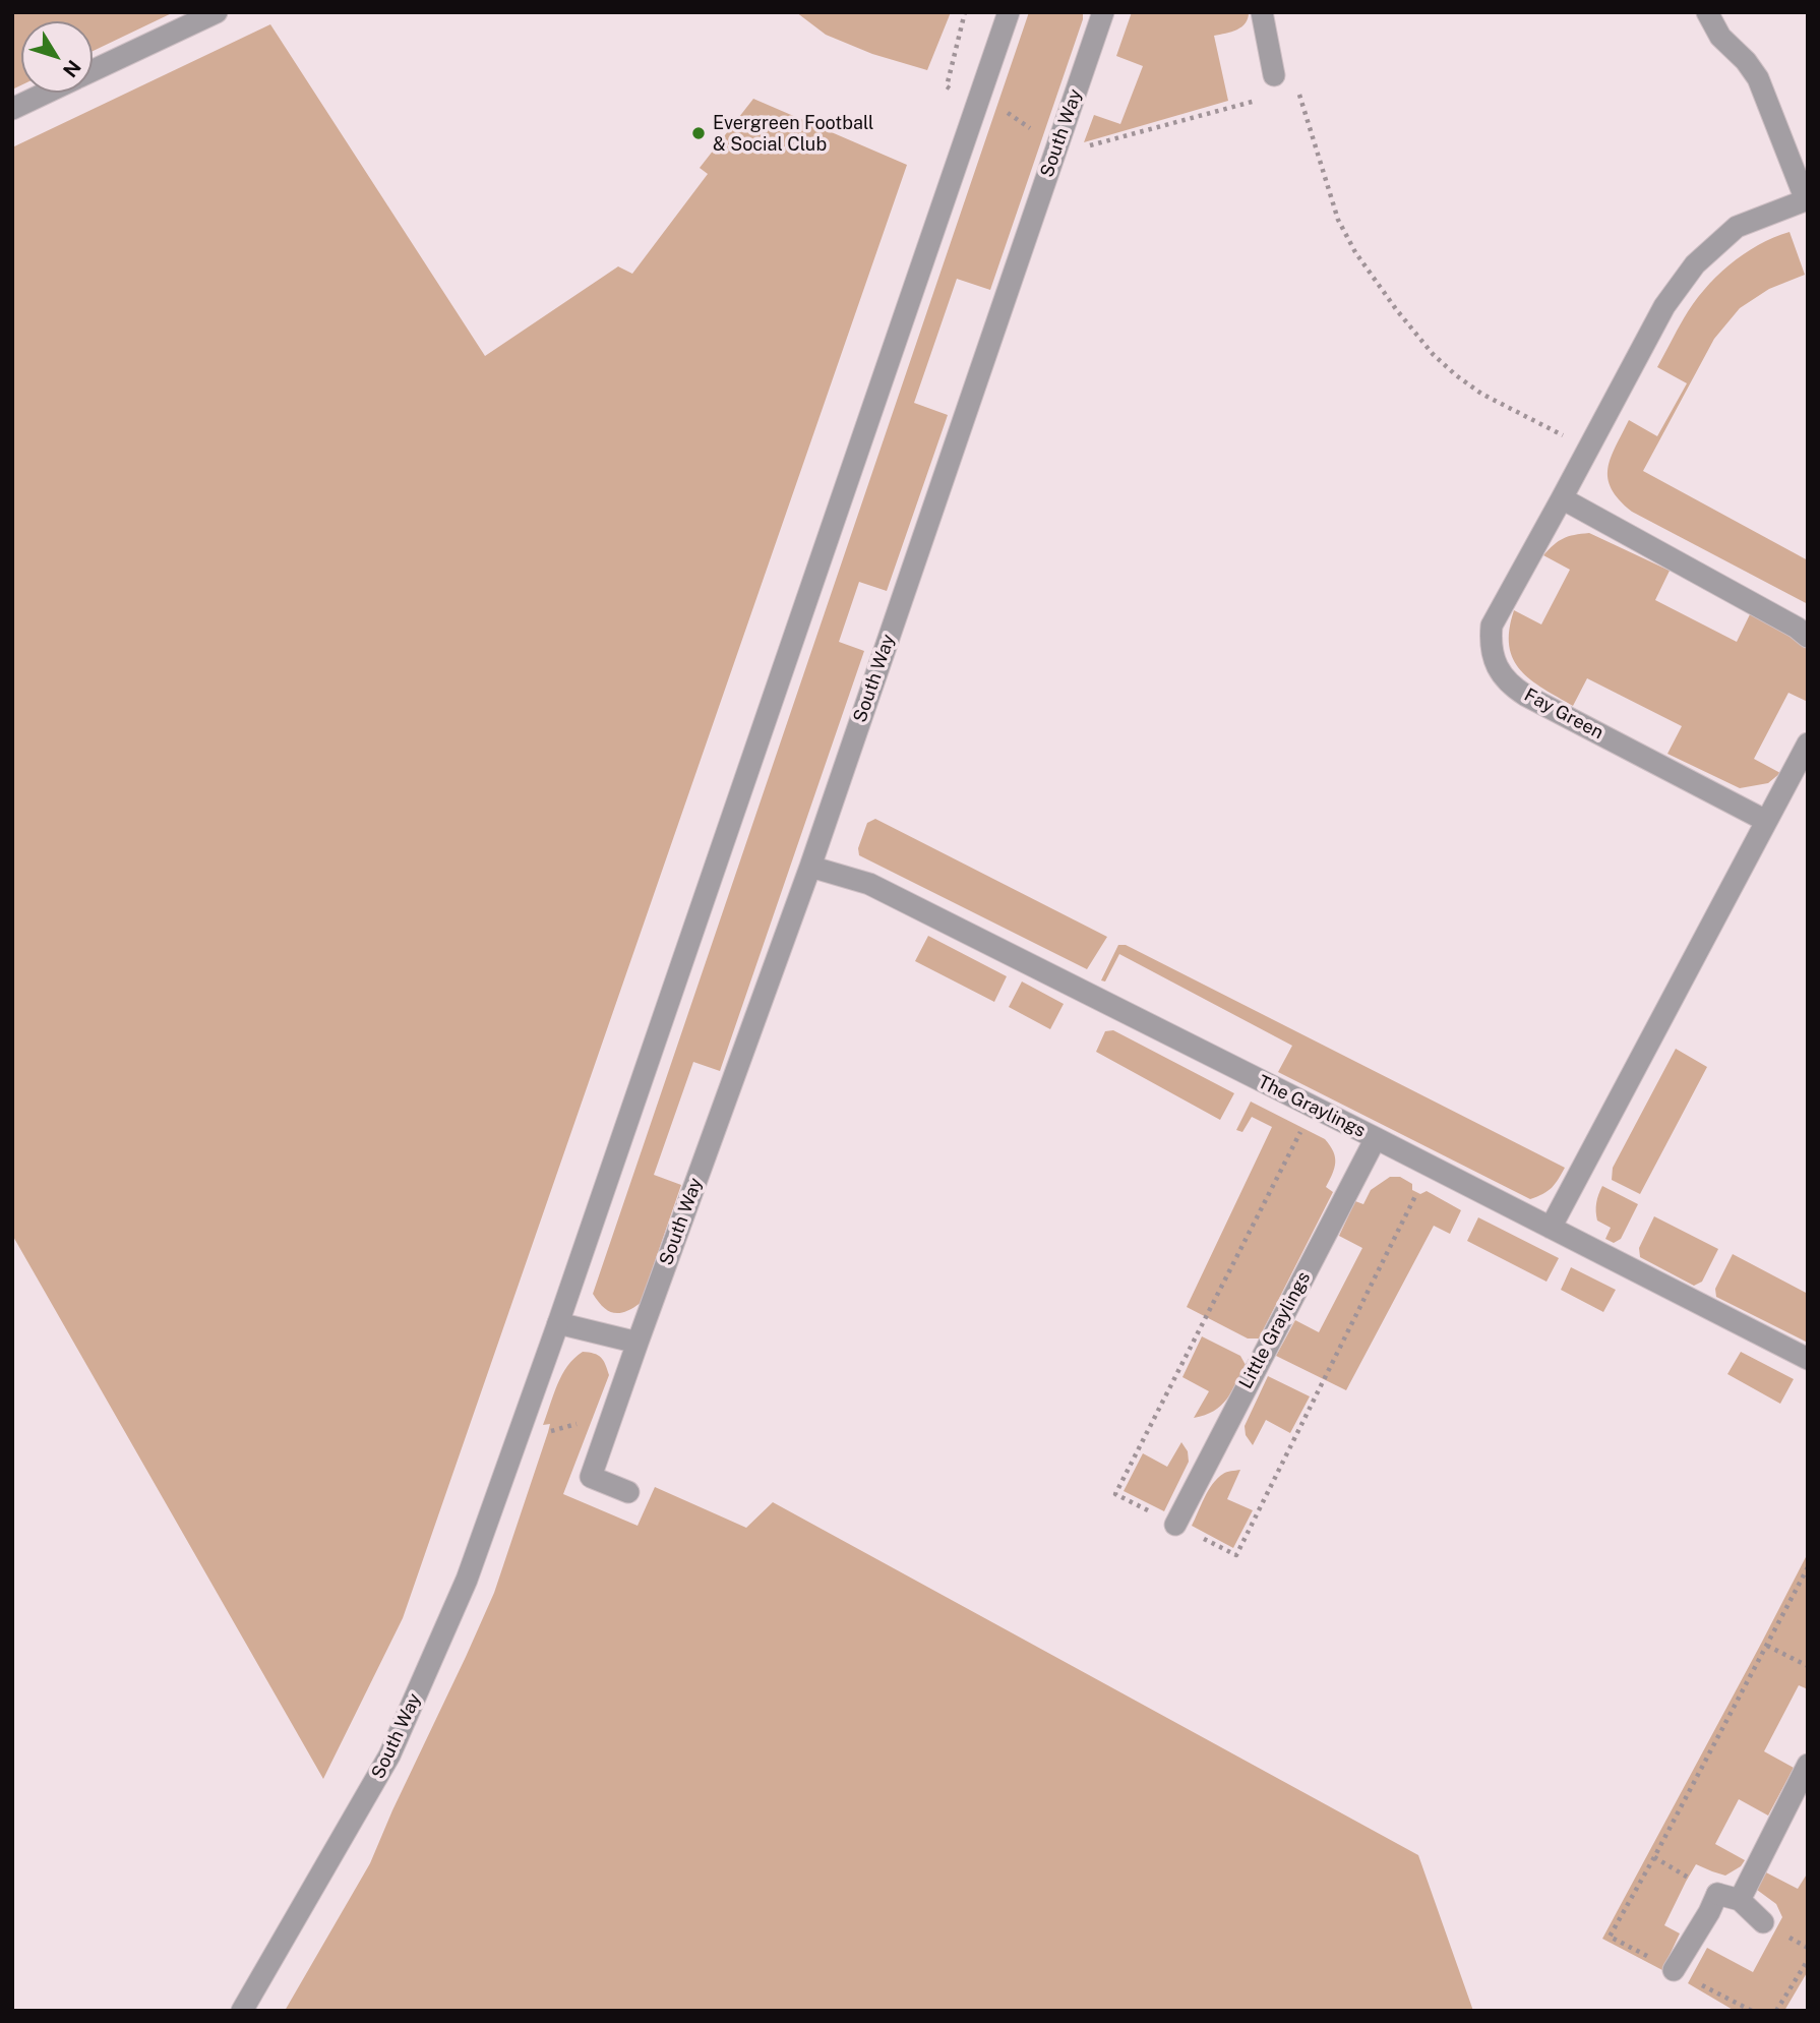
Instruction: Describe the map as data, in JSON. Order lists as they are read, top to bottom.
{
  "streets": {
    "street": [
      "South Way",
      "Fay Green",
      "The Graylings",
      "Little Graylings"
    ]
  },
  "crossings": [
    ["South Way", "The Graylings"],
    ["The Graylings", "Little Graylings"]
  ],
  "places": ["Evergreen Football & Social Club"],
  "north": "bottom right"
}
